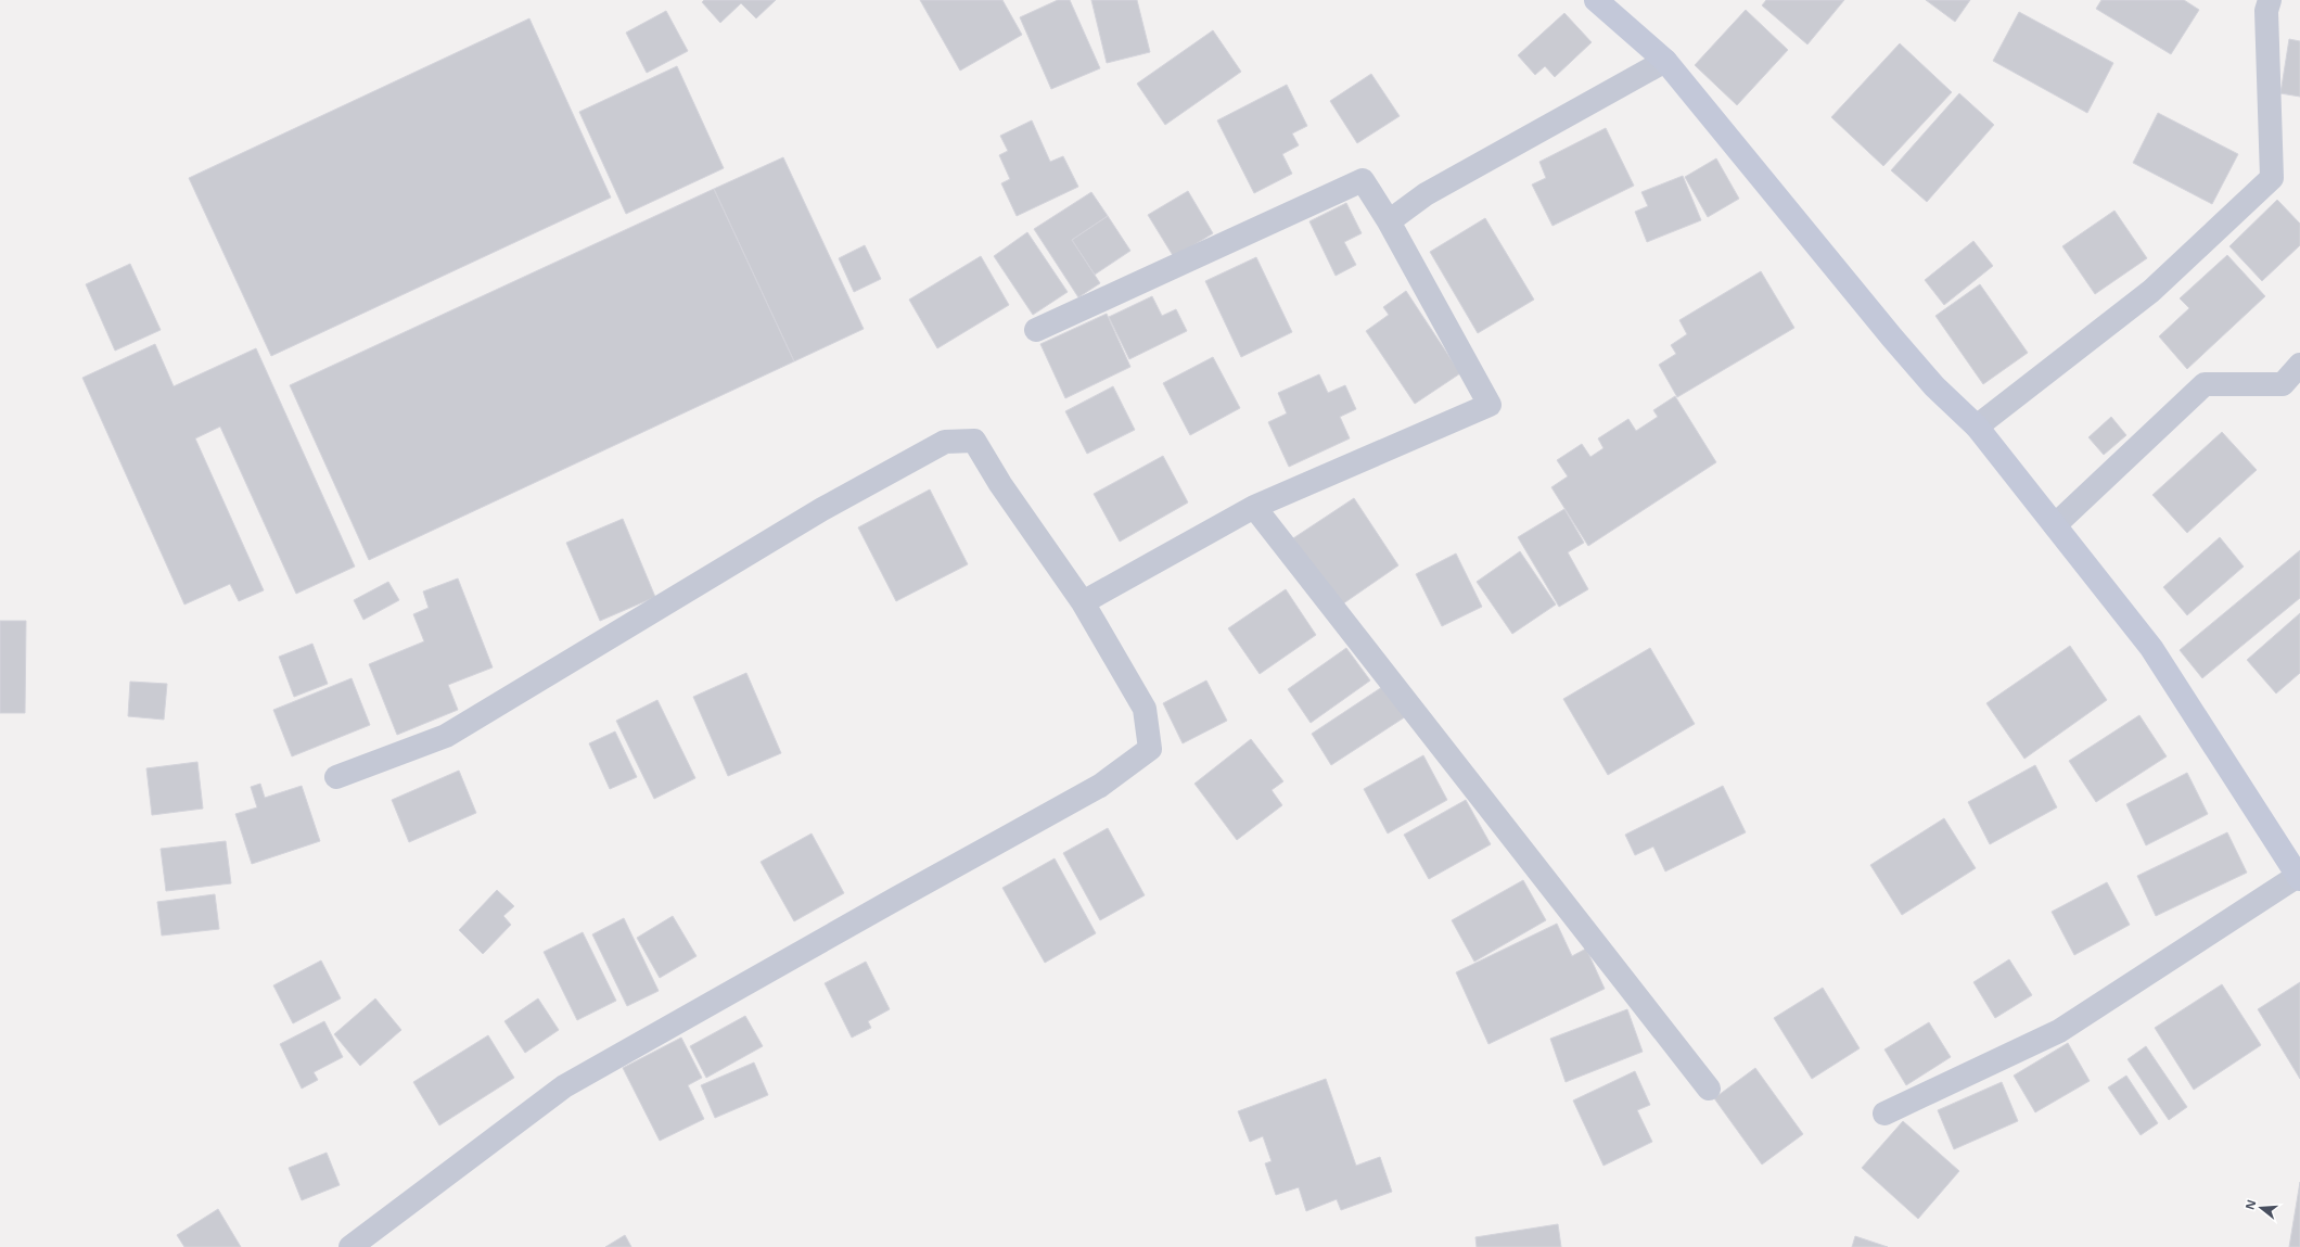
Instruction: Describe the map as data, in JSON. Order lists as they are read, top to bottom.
{
  "north": "left"
}
